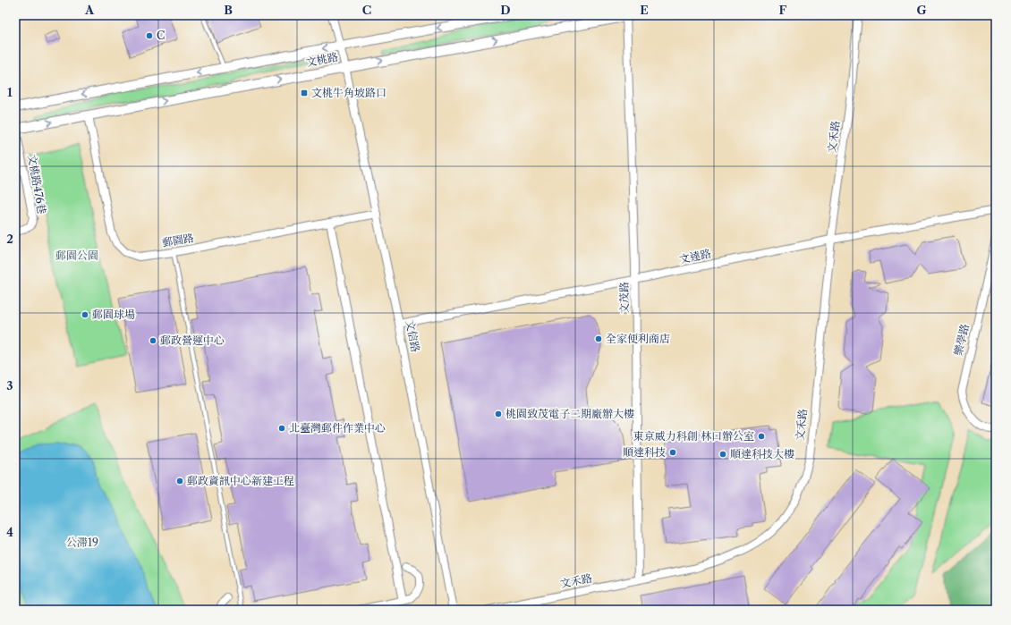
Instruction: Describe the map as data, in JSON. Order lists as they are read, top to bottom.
{
  "streets": {
    "street": [
      "文桃路",
      "文禾路",
      "文桃路476巷",
      "郵園路",
      "文達路",
      "文茂路",
      "文信路",
      "樂學路"
    ]
  },
  "crossings": [
    ["文桃路", "文桃路476巷"],
    ["文桃路", "郵園路"],
    ["文桃路", "文茂路"],
    ["文桃路", "文信路"],
    ["文禾路", "文達路"],
    ["文禾路", "文茂路"],
    ["郵園路", "文信路"],
    ["文達路", "文茂路"],
    ["文達路", "文信路"]
  ],
  "parks": ["郵園公園", "公滯19"],
  "places": {
    "other": [
      "C",
      "郵園球場",
      "全家便利商店",
      "郵政營運中心",
      "桃園致茂電子二期廠辦大樓",
      "北臺灣郵件作業中心",
      "東京威力科創 林口辦公室",
      "順達科技",
      "順達科技大樓",
      "郵政資訊中心新建工程"
    ],
    "transit": ["文桃牛角坡路口"]
  },
  "grid": {
    "columns": [
      "A",
      "B",
      "C",
      "D",
      "E",
      "F",
      "G"
    ],
    "rows": [
      "1",
      "2",
      "3",
      "4"
    ]
  }
}
